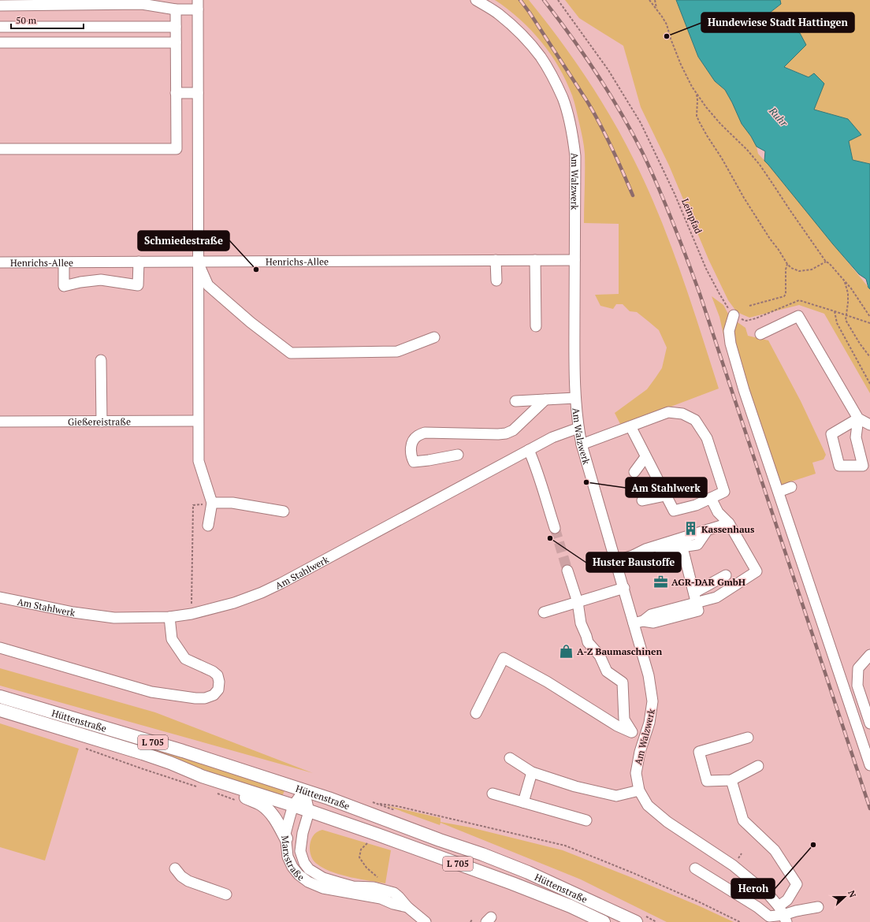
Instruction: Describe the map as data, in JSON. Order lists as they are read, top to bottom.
{
  "streets": {
    "main road": ["Hüttenstraße", "L 705"],
    "street": [
      "Am Walzwerk",
      "Henrichs-Allee",
      "Gießereistraße",
      "Am Stahlwerk",
      "Marxstraße"
    ],
    "path": ["Leinpfad"]
  },
  "crossings": [
    ["Am Walzwerk", "Henrichs-Allee"],
    ["Am Walzwerk", "Am Stahlwerk"],
    ["Hüttenstraße", "L 705"],
    ["Hüttenstraße", "Marxstraße"],
    ["L 705", "Marxstraße"]
  ],
  "water": ["Ruhr"],
  "places": {
    "other": [
      "Hundewiese Stadt Hattingen",
      "Schmiedestraße",
      "Am Stahlwerk",
      "Huster Baustoffe",
      "Heroh"
    ],
    "building": ["Kassenhaus"],
    "office": ["AGR-DAR GmbH"],
    "shop": ["A-Z Baumaschinen"]
  },
  "scale_bar": "50 m",
  "north": "right"
}
